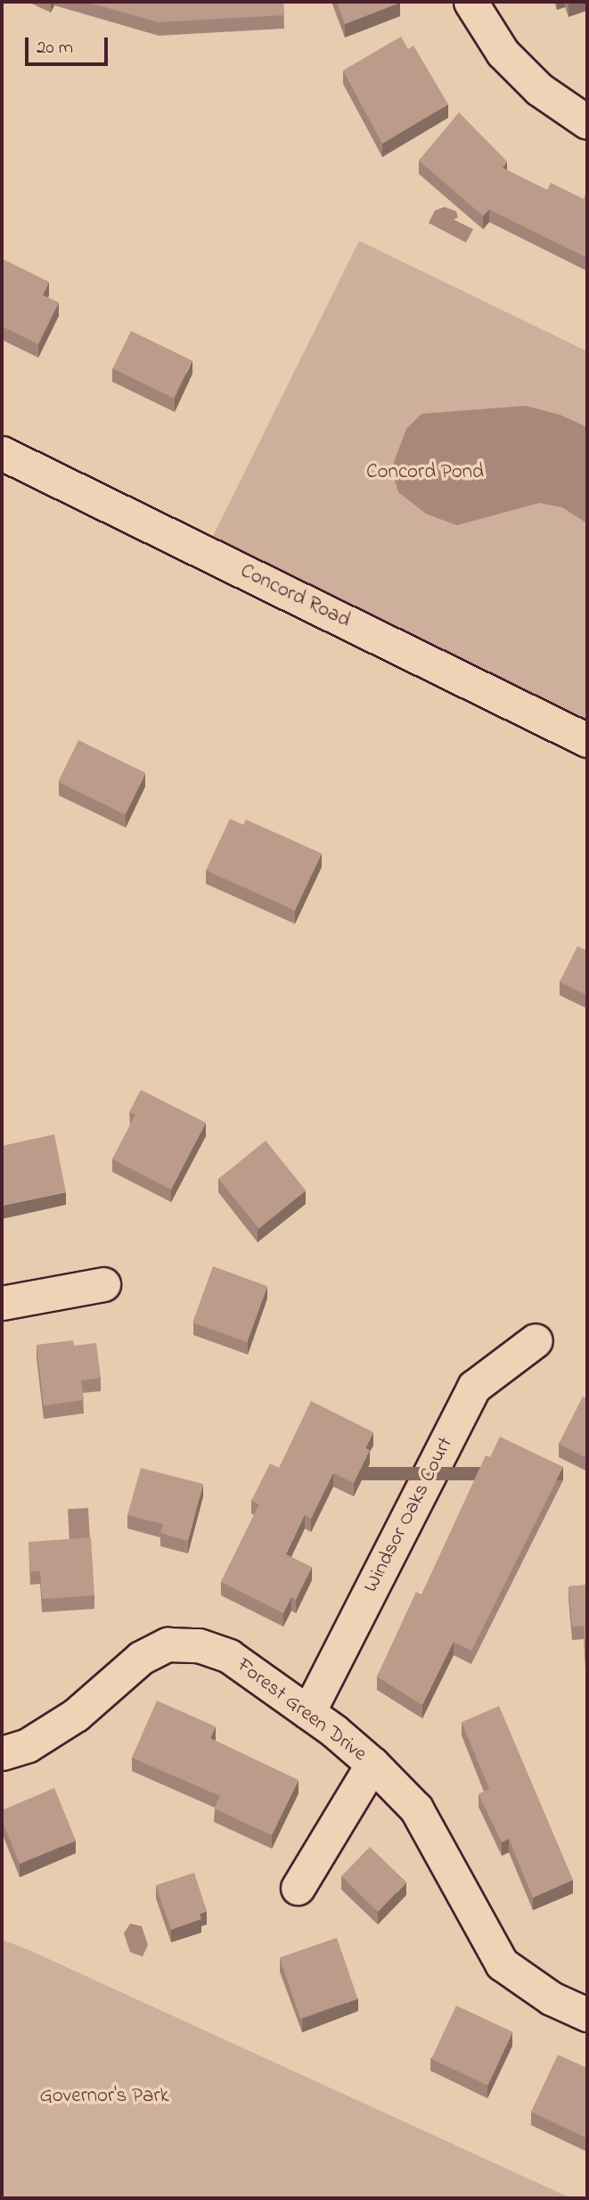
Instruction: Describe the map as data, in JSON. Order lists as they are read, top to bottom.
{
  "streets": {
    "street": ["Concord Road", "Windsor Oaks Court", "Forest Green Drive"]
  },
  "crossings": [
    ["Windsor Oaks Court", "Forest Green Drive"]
  ],
  "parks": ["Concord Pond", "Governor's Park"],
  "scale_bar": "20 m"
}
